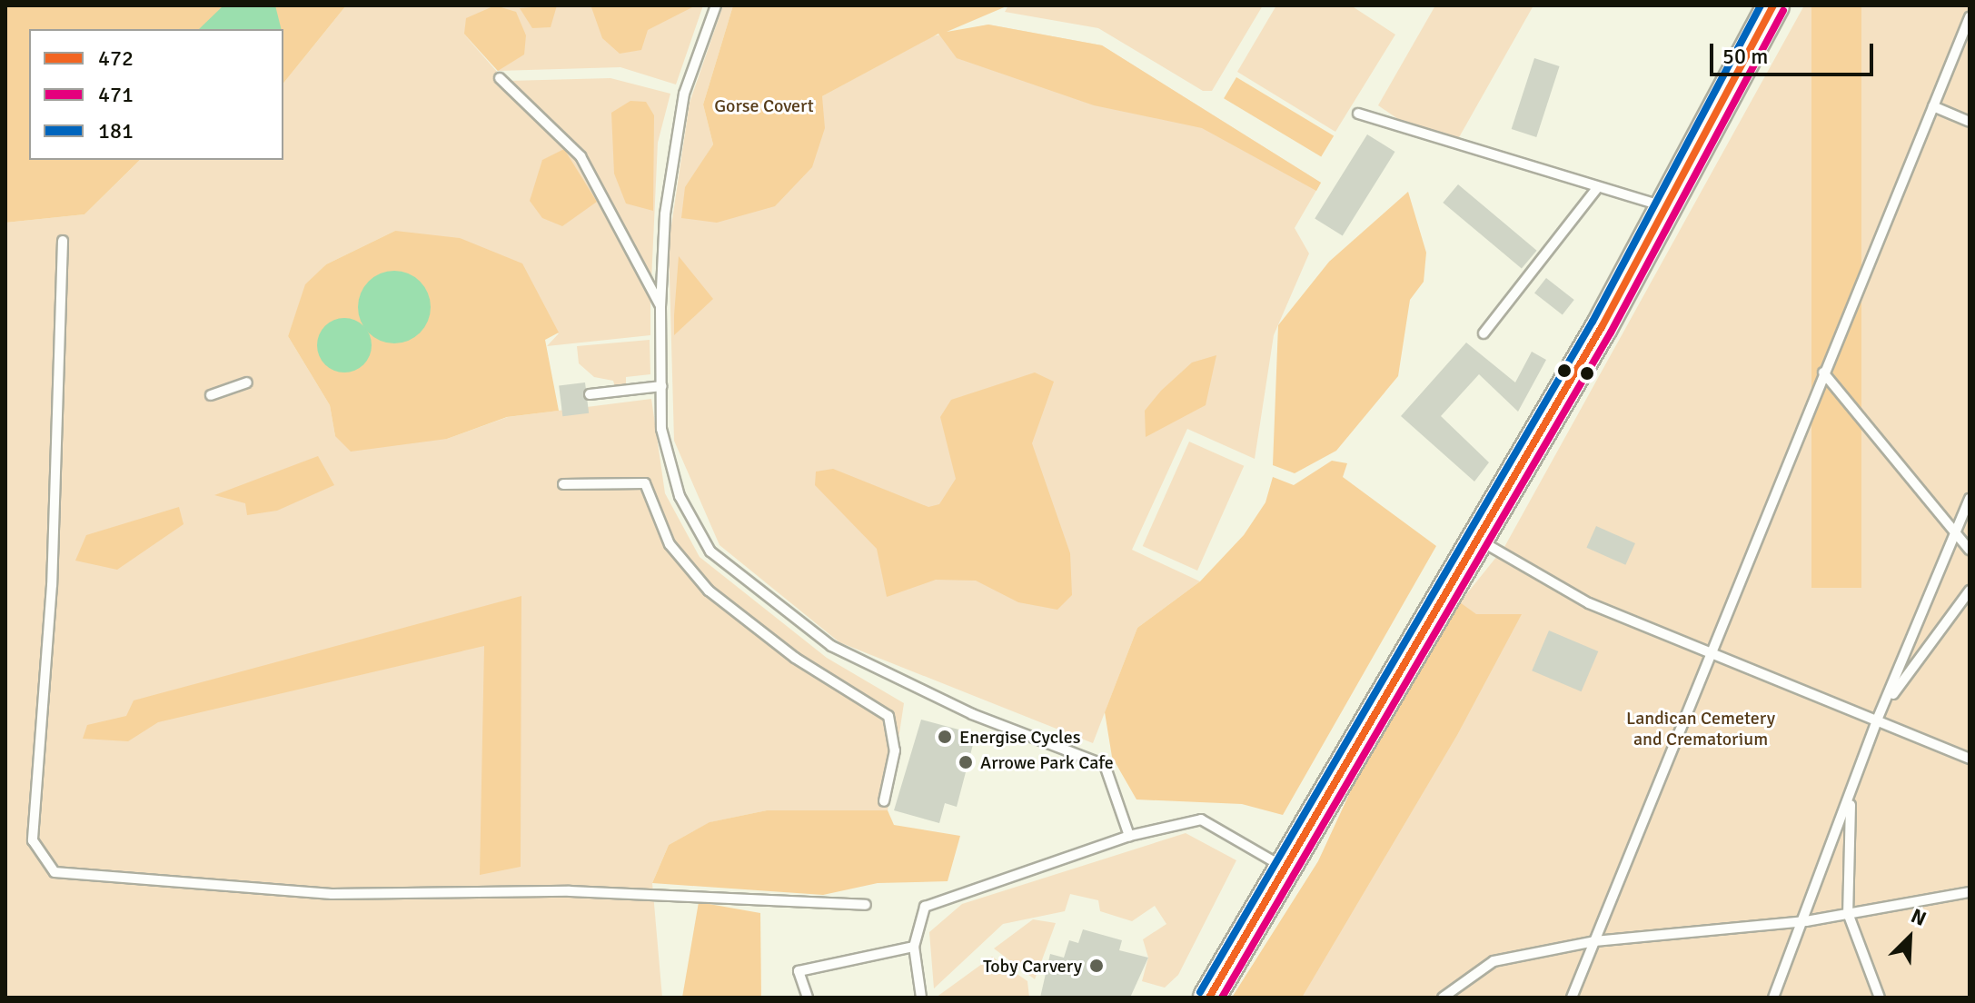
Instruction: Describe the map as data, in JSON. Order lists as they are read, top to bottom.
{
  "parks": ["Gorse Covert", "Landican Cemetery and Crematorium"],
  "places": ["Energise Cycles", "Arrowe Park Cafe", "Toby Carvery"],
  "lines": ["transit line 472", "transit line 181", "transit line 471"],
  "legend": ["472", "471", "181"],
  "scale_bar": "50 m",
  "north": "top right"
}
